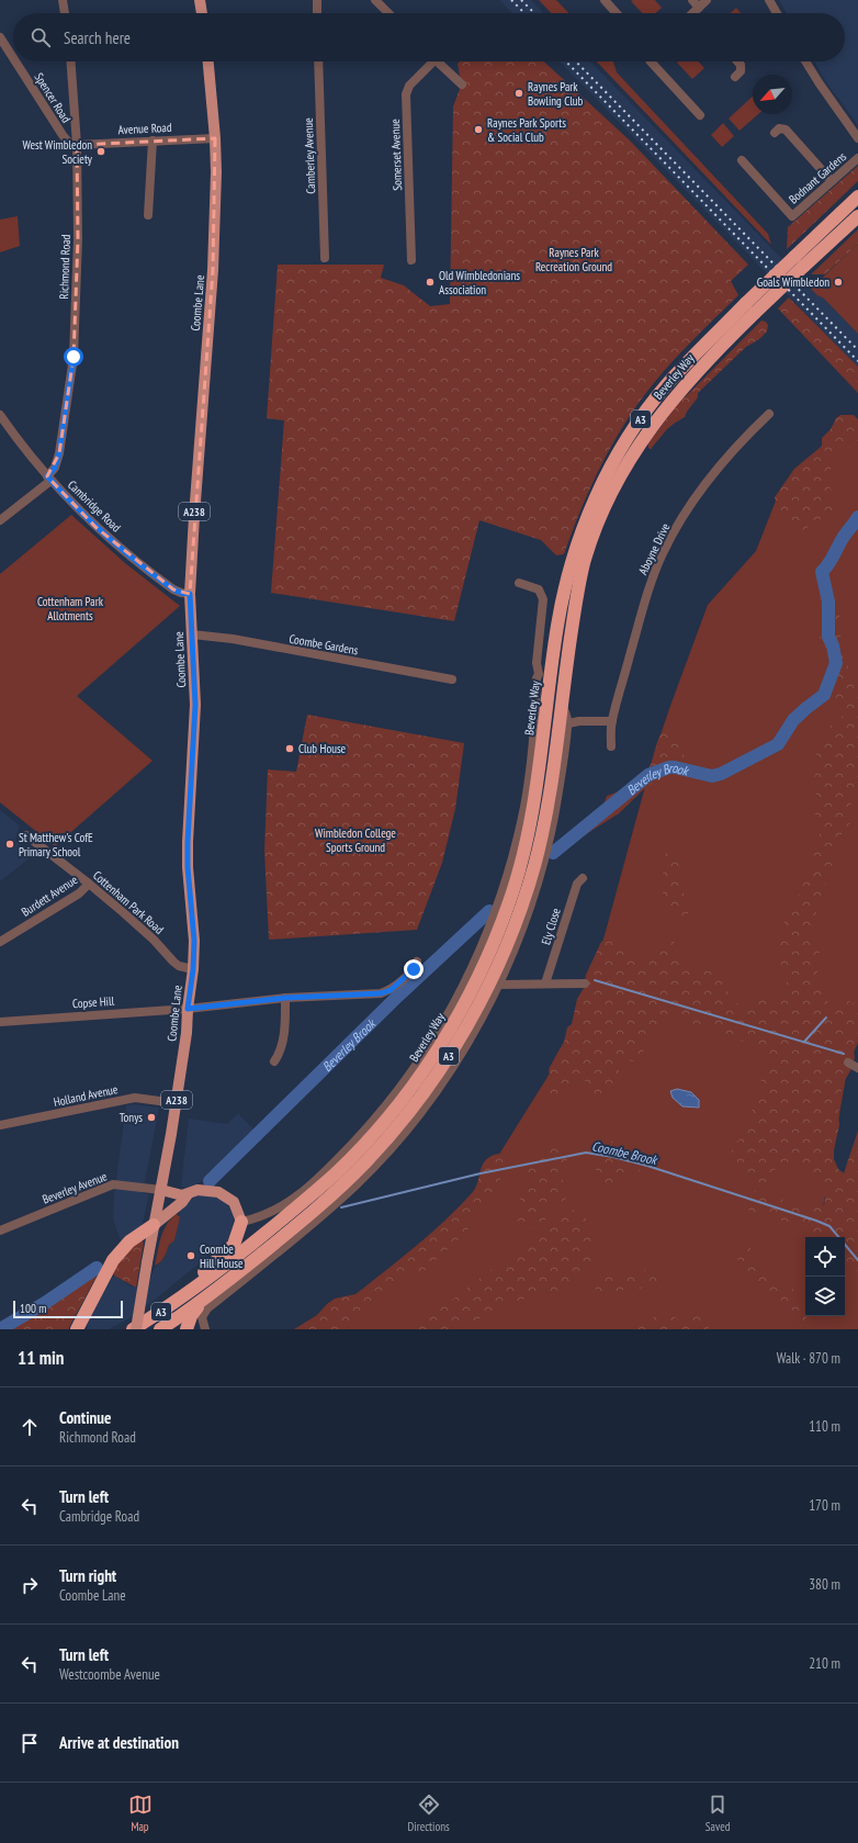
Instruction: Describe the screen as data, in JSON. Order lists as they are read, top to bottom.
{
  "streets": {
    "highway": ["Beverley Way", "A3"],
    "main road": ["Coombe Lane", "A238"],
    "street": [
      "Spencer Road",
      "Avenue Road",
      "Somerset Avenue",
      "Camberley Avenue",
      "Bodnant Gardens",
      "Richmond Road",
      "Cambridge Road",
      "Aboyne Drive",
      "Coombe Gardens",
      "Burdett Avenue",
      "Cottenham Park Road",
      "Ely Close",
      "Copse Hill",
      "Holland Avenue",
      "Beverley Avenue"
    ]
  },
  "crossings": [
    ["Spencer Road", "Avenue Road"],
    ["Spencer Road", "Richmond Road"],
    ["Avenue Road", "Richmond Road"],
    ["Avenue Road", "Coombe Lane"],
    ["Richmond Road", "Cambridge Road"],
    ["Coombe Lane", "Beverley Way"],
    ["Coombe Lane", "Cambridge Road"],
    ["Coombe Lane", "Coombe Gardens"],
    ["Coombe Lane", "Cottenham Park Road"],
    ["Coombe Lane", "Copse Hill"],
    ["Coombe Lane", "Holland Avenue"],
    ["Coombe Lane", "Beverley Avenue"],
    ["Beverley Way", "A3"],
    ["Burdett Avenue", "Cottenham Park Road"]
  ],
  "water": ["Beverley Brook", "Coombe Brook"],
  "parks": ["Raynes Park Recreation Ground", "Cottenham Park Allotments", "Wimbledon College Sports Ground"],
  "places": [
    "Raynes Park Bowling Club",
    "Raynes Park Sports & Social Club",
    "West Wimbledon Society",
    "Old Wimbledonians Association",
    "Goals Wimbledon",
    "Club House",
    "St Matthew's CofE Primary School",
    "Tonys",
    "Coombe Hill House"
  ],
  "scale_bar": "100 m",
  "north": "bottom left",
  "page": {
    "search": "Search here",
    "scale": "100 m",
    "heading": ["11 min", "Walk · 870 m"],
    "list": [
      ["Continue", "Richmond Road", "110 m"],
      ["Turn left", "Cambridge Road", "170 m"],
      ["Turn right", "Coombe Lane", "380 m"],
      ["Turn left", "Westcoombe Avenue", "210 m"],
      "Arrive at destination"
    ],
    "nav": ["Map", "Directions", "Saved"]
  }
}
